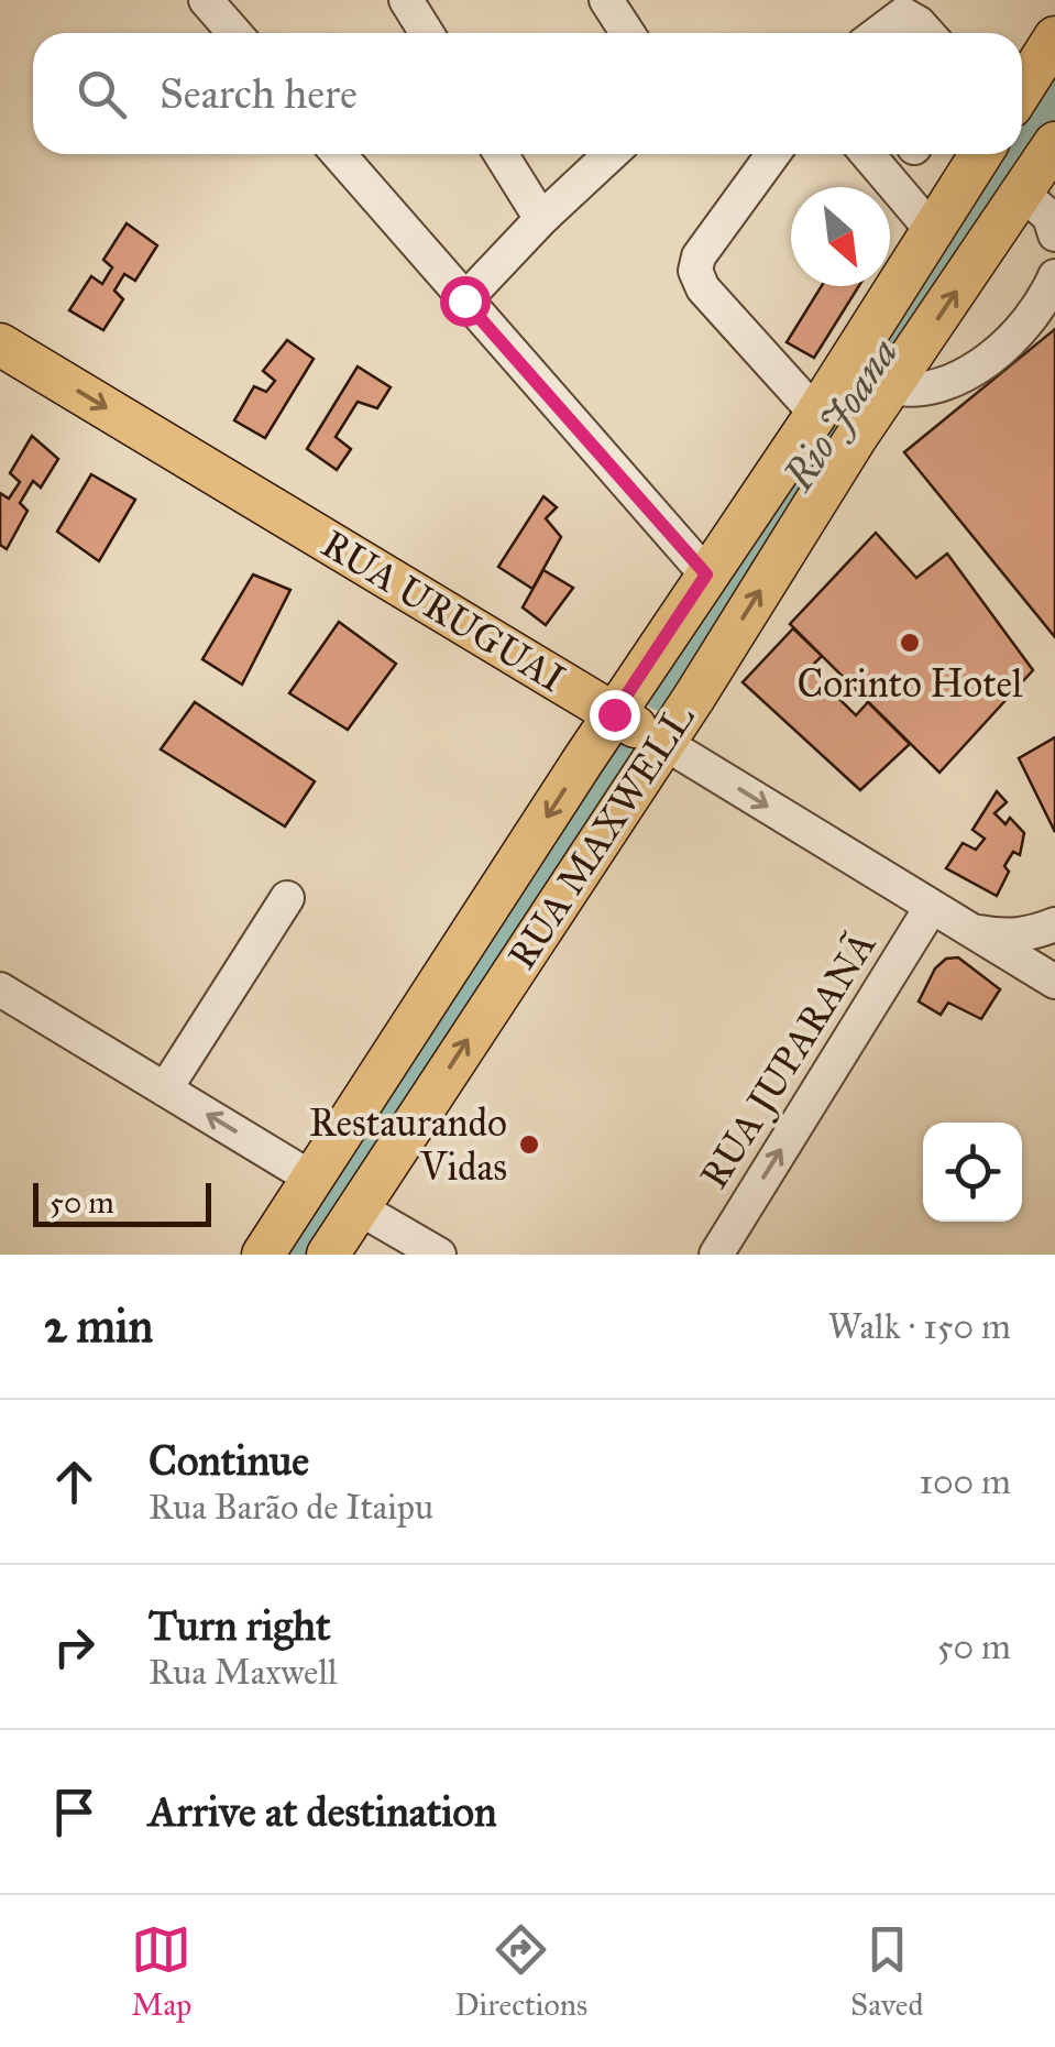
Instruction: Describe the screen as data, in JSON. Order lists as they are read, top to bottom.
{
  "streets": {
    "main road": ["RUA URUGUAI", "RUA MAXWELL"],
    "street": ["RUA JUPARANÃ"]
  },
  "crossings": [
    ["RUA URUGUAI", "RUA MAXWELL"],
    ["RUA URUGUAI", "RUA JUPARANÃ"]
  ],
  "one_way": ["RUA URUGUAI", "RUA JUPARANÃ"],
  "water": ["Rio Joana"],
  "places": ["Corinto Hotel", "Restaurando Vidas"],
  "scale_bar": "50 m",
  "north": "bottom right",
  "page": {
    "search": "Search here",
    "scale": "50 m",
    "heading": ["2 min", "Walk · 150 m"],
    "list": [
      ["Continue", "Rua Barão de Itaipu", "100 m"],
      ["Turn right", "Rua Maxwell", "50 m"],
      "Arrive at destination"
    ],
    "nav": ["Map", "Directions", "Saved"]
  }
}
